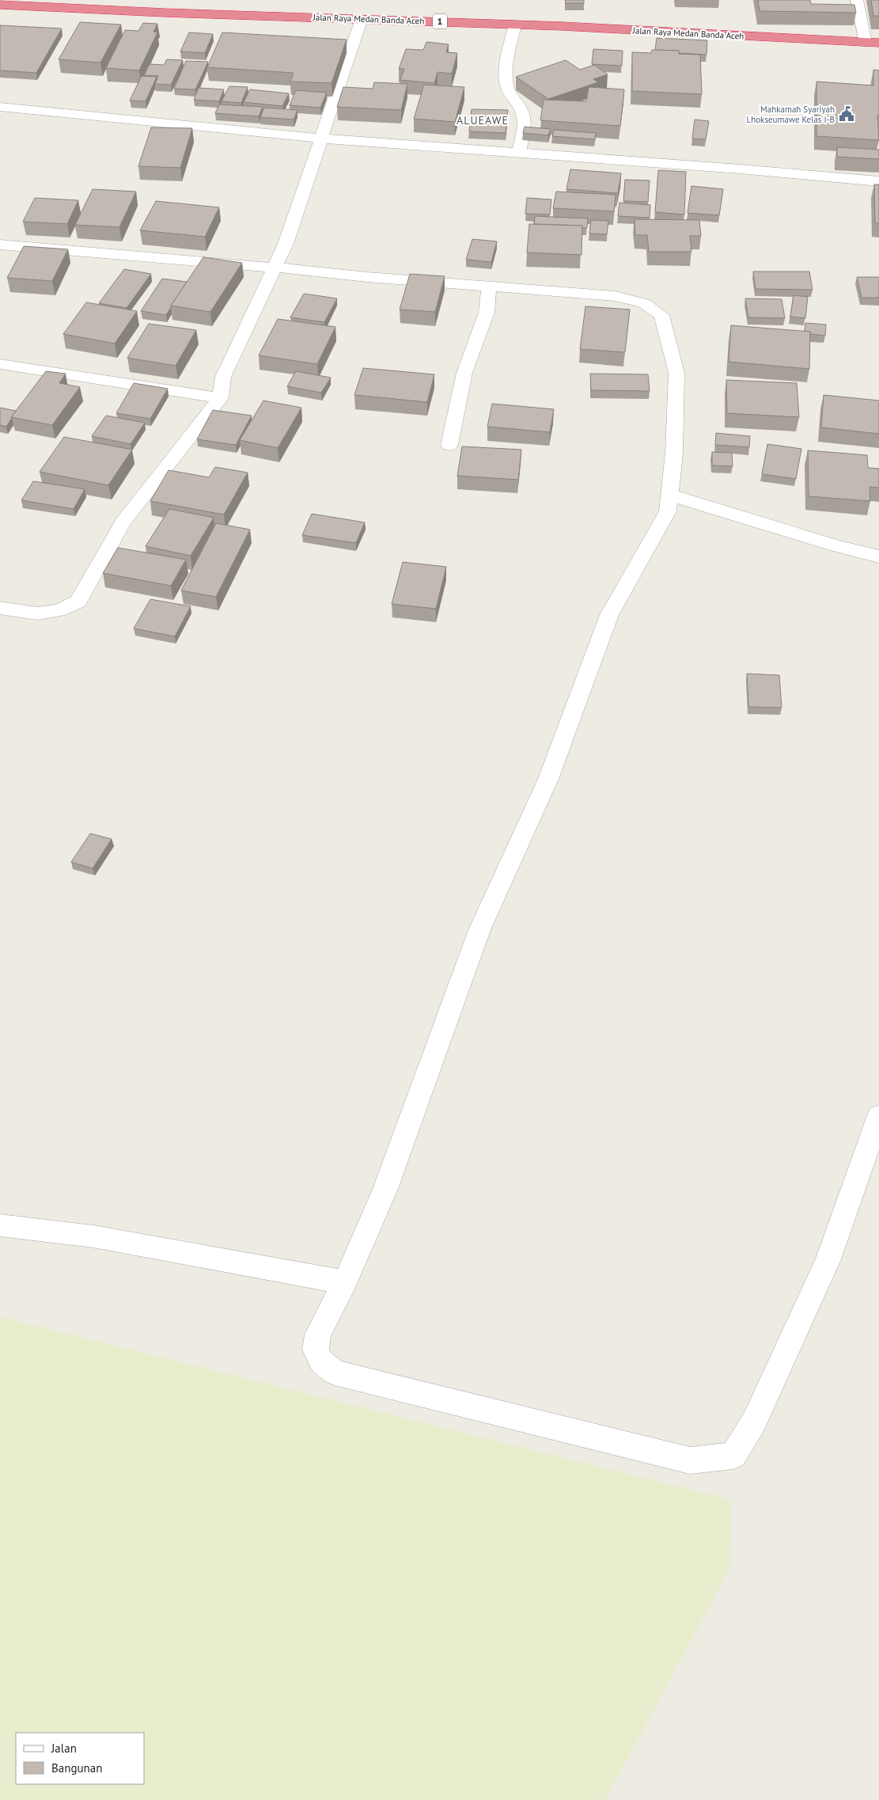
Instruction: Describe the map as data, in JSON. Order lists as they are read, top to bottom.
{
  "streets": {
    "highway": ["Jalan Raya Medan Banda Aceh", "1"]
  },
  "districts": ["ALUEAWE"],
  "places": {
    "public building": ["Mahkamah Syariyah Lhokseumawe Kelas I-B"]
  },
  "legend": ["Jalan", "Bangunan"]
}
